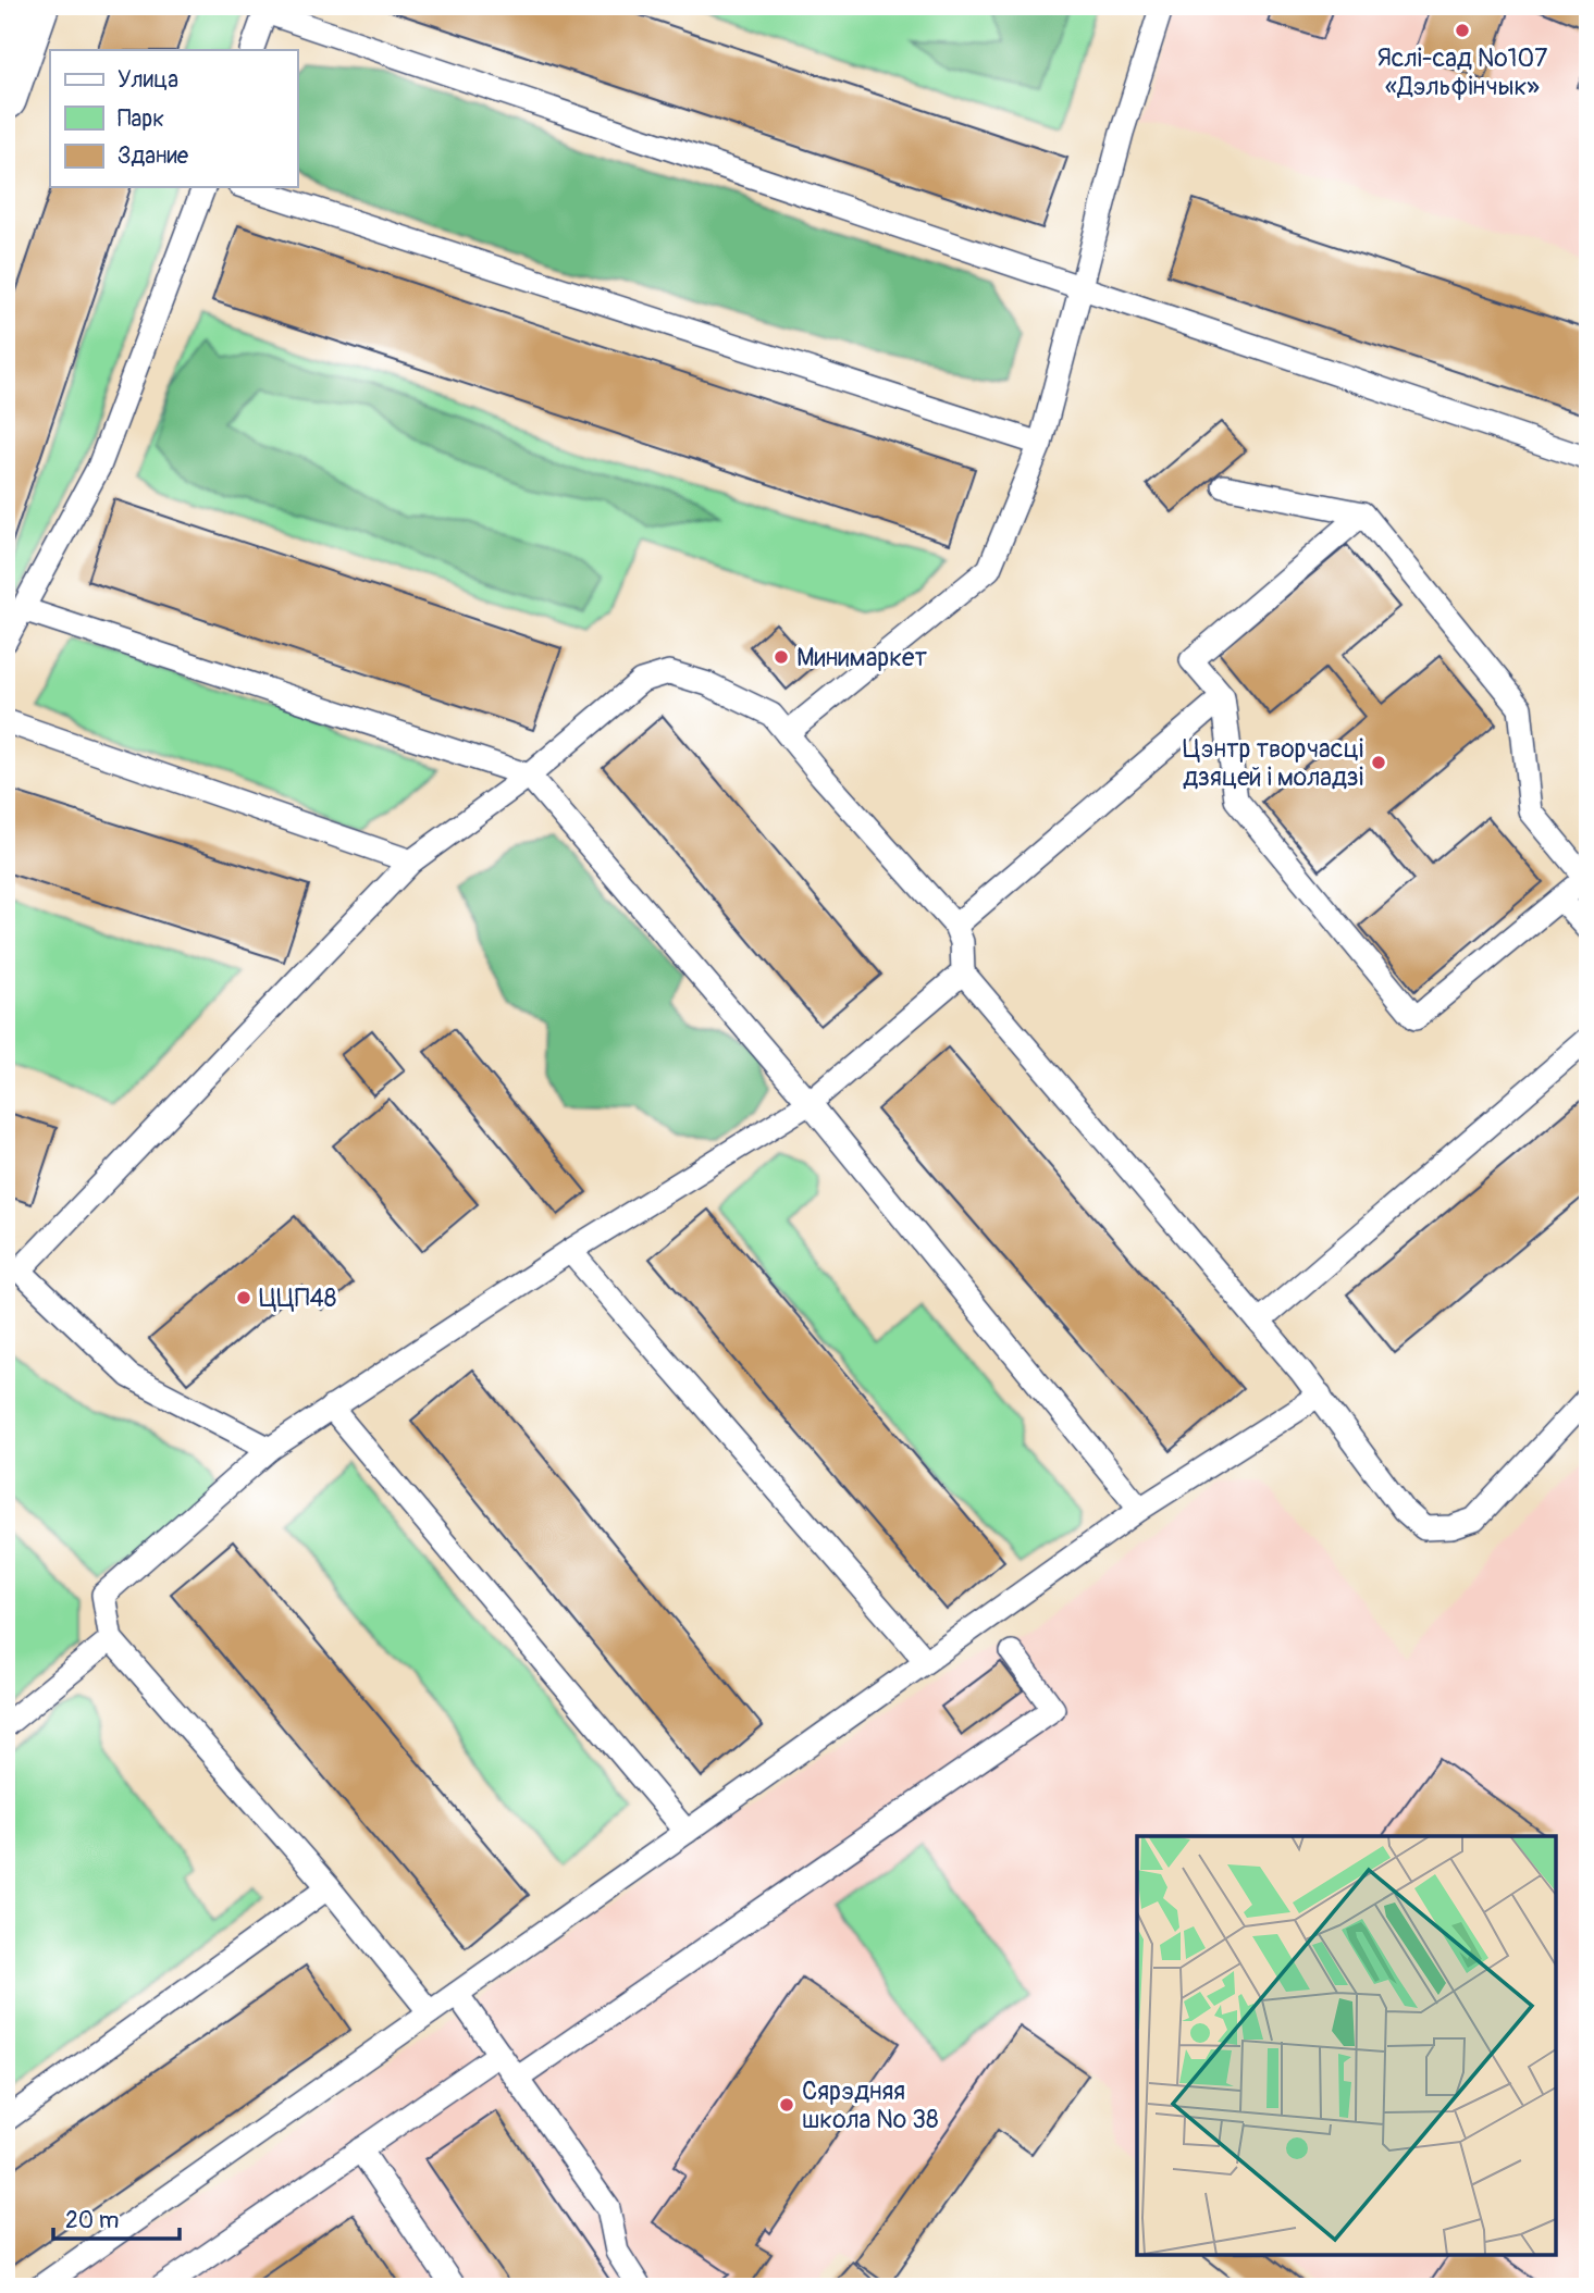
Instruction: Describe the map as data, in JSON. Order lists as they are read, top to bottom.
{
  "places": [
    "Яслі-сад №107 «Дэльфінчык»",
    "Минимаркет",
    "Цэнтр творчасці дзяцей і моладзі",
    "ЦЦП48",
    "Сярэдняя школа № 38"
  ],
  "legend": ["Улица", "Парк", "Здание"],
  "scale_bar": "20 m"
}
